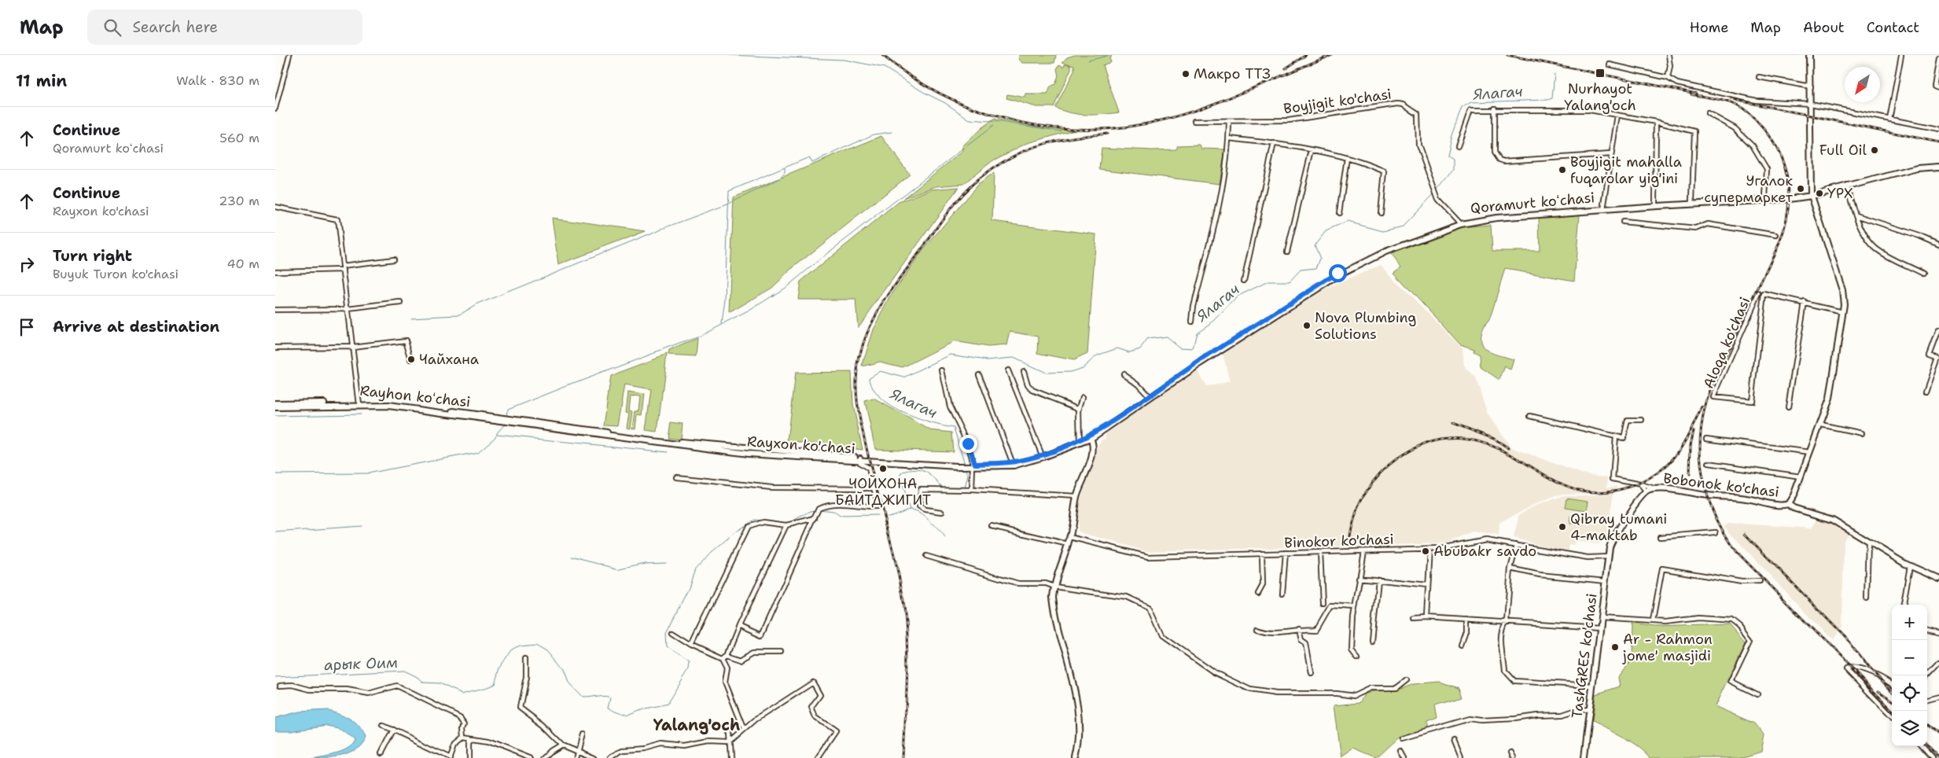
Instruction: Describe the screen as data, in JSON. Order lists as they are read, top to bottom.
{
  "streets": {
    "main road": [
      "Qoramurt koʻchasi",
      "Rayhon koʻchasi",
      "Rayxon ko'chasi",
      "Bobonok ko'chasi",
      "TashGRES ko'chasi"
    ],
    "street": ["Boyjigit ko'chasi", "Aloqa ko'chasi", "Binokor ko'chasi"]
  },
  "crossings": [
    ["Boyjigit ko'chasi", "Qoramurt koʻchasi"],
    ["Qoramurt koʻchasi", "Rayxon ko'chasi"],
    ["Qoramurt koʻchasi", "Bobonok ko'chasi"],
    ["Rayhon koʻchasi", "Rayxon ko'chasi"],
    ["Bobonok ko'chasi", "Binokor ko'chasi"],
    ["Bobonok ko'chasi", "TashGRES ko'chasi"],
    ["Binokor ko'chasi", "TashGRES ko'chasi"]
  ],
  "districts": ["Yalang'och"],
  "water": ["Ялагач", "арык Оим"],
  "places": {
    "transit": ["Nurhayot Yalang'och"],
    "other": [
      "Макро ТТЗ",
      "Full Oil",
      "Boyjigit mahalla fuqarolar yig'ini",
      "Угалок супермаркет",
      "YPX",
      "Nova Plumbing Solutions",
      "Чайхана",
      "ЧОЙХОНА БАЙТДЖИГИТ",
      "Qibray tumani 4-maktab",
      "Abubakr savdo",
      "Ar - Rahmon jome' masjidi"
    ]
  },
  "north": "bottom left",
  "page": {
    "header": "Map",
    "search": "Search here",
    "nav": [
      "Home",
      "Map",
      "About",
      "Contact"
    ],
    "heading": ["11 min", "Walk · 830 m"],
    "list": [
      ["Continue", "Qoramurt koʻchasi", "560 m"],
      ["Continue", "Rayxon ko'chasi", "230 m"],
      ["Turn right", "Buyuk Turon ko'chasi", "40 m"],
      "Arrive at destination"
    ],
    "map_buttons": ["+", "−"]
  }
}
